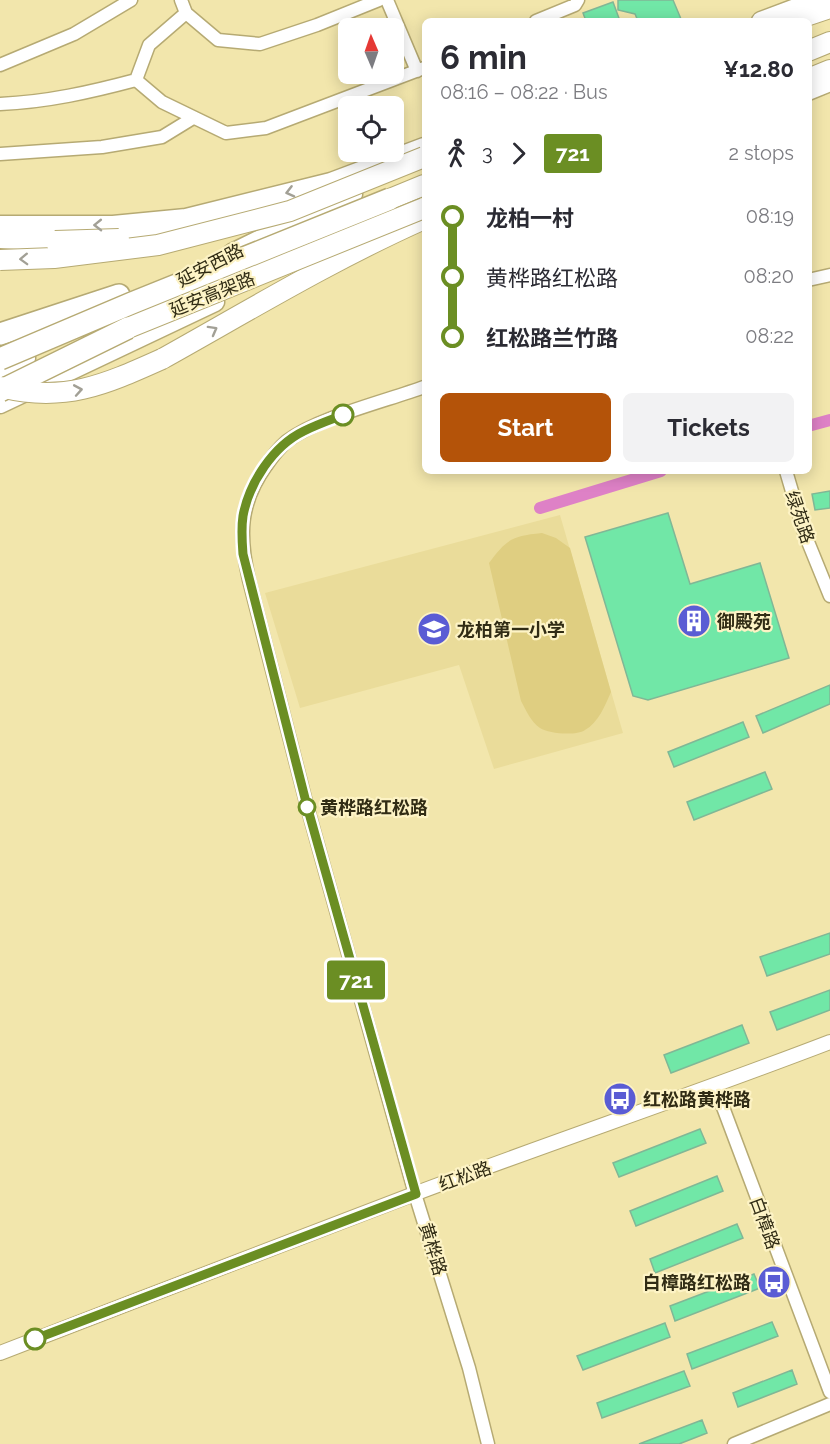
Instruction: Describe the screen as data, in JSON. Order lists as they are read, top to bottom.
{
  "streets": {
    "highway": ["延安高架路"],
    "main road": ["延安西路"],
    "street": [
      "绿苑路",
      "红松路",
      "白樟路",
      "黄桦路"
    ]
  },
  "crossings": [
    ["红松路", "白樟路"],
    ["红松路", "黄桦路"]
  ],
  "places": {
    "building": ["御殿苑"],
    "school or university": ["龙柏第一小学"],
    "other": ["黄桦路红松路"],
    "bus stop": ["红松路黄桦路", "白樟路红松路"]
  },
  "lines": ["bus line 721"],
  "north": "top",
  "page": {
    "on_map": "721",
    "heading": ["6 min", "08:16 – 08:22 · Bus", "¥12.80"],
    "legs": ["3", "721", "2 stops"],
    "list": [
      {
        "name": "龙柏一村",
        "value": "08:19"
      },
      {
        "name": "黄桦路红松路",
        "value": "08:20"
      },
      {
        "name": "红松路兰竹路",
        "value": "08:22"
      }
    ],
    "buttons": ["Start", "Tickets"]
  }
}
